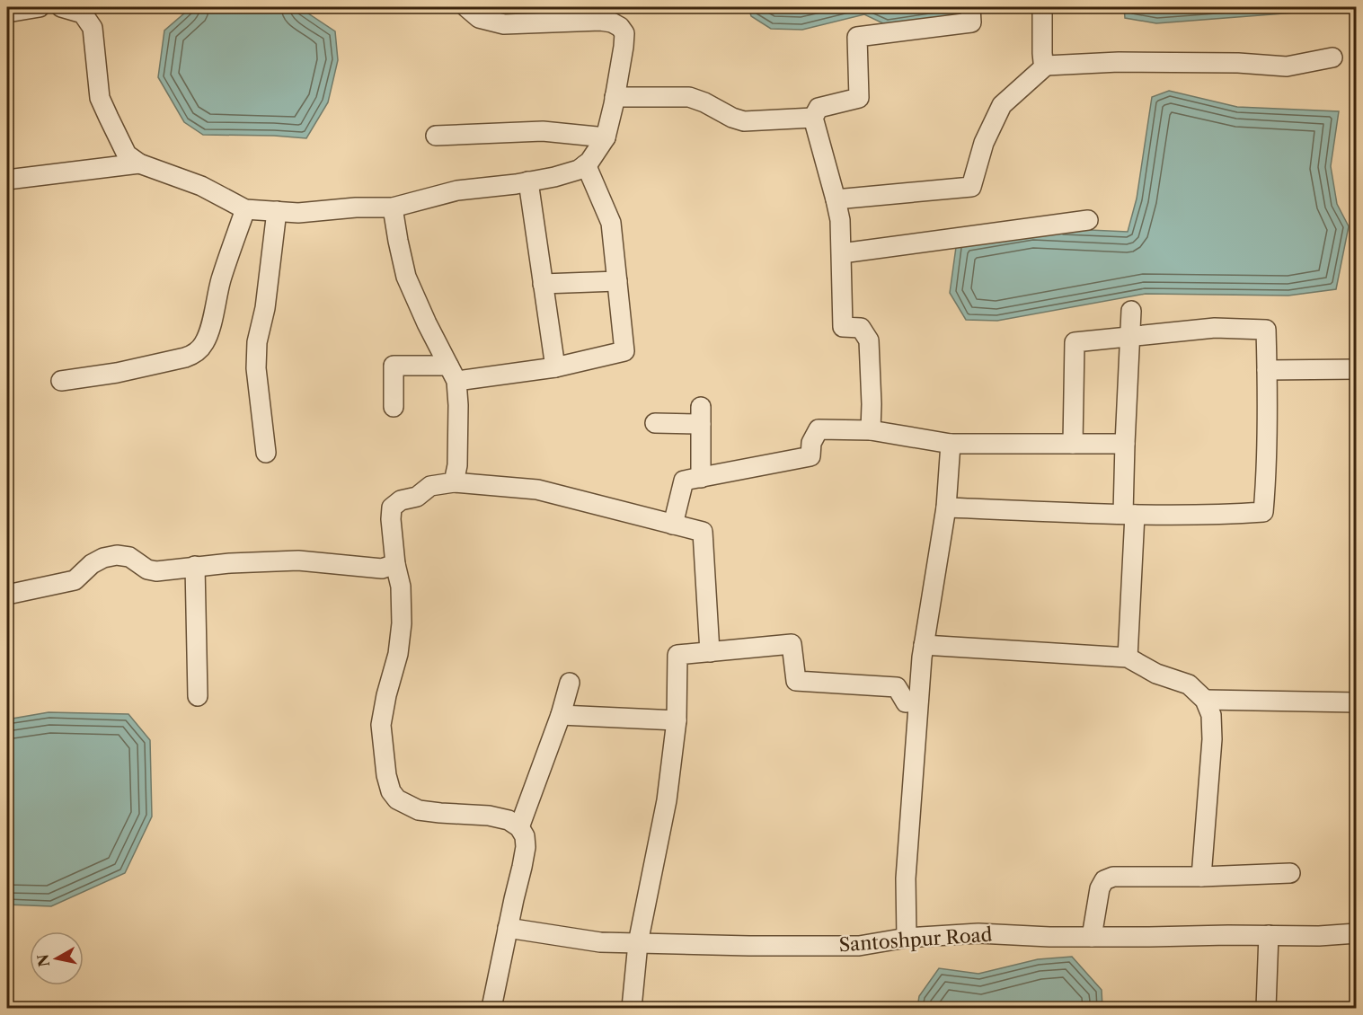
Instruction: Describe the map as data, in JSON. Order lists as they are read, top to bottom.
{
  "streets": {
    "street": ["Santoshpur Road"]
  },
  "north": "left"
}
